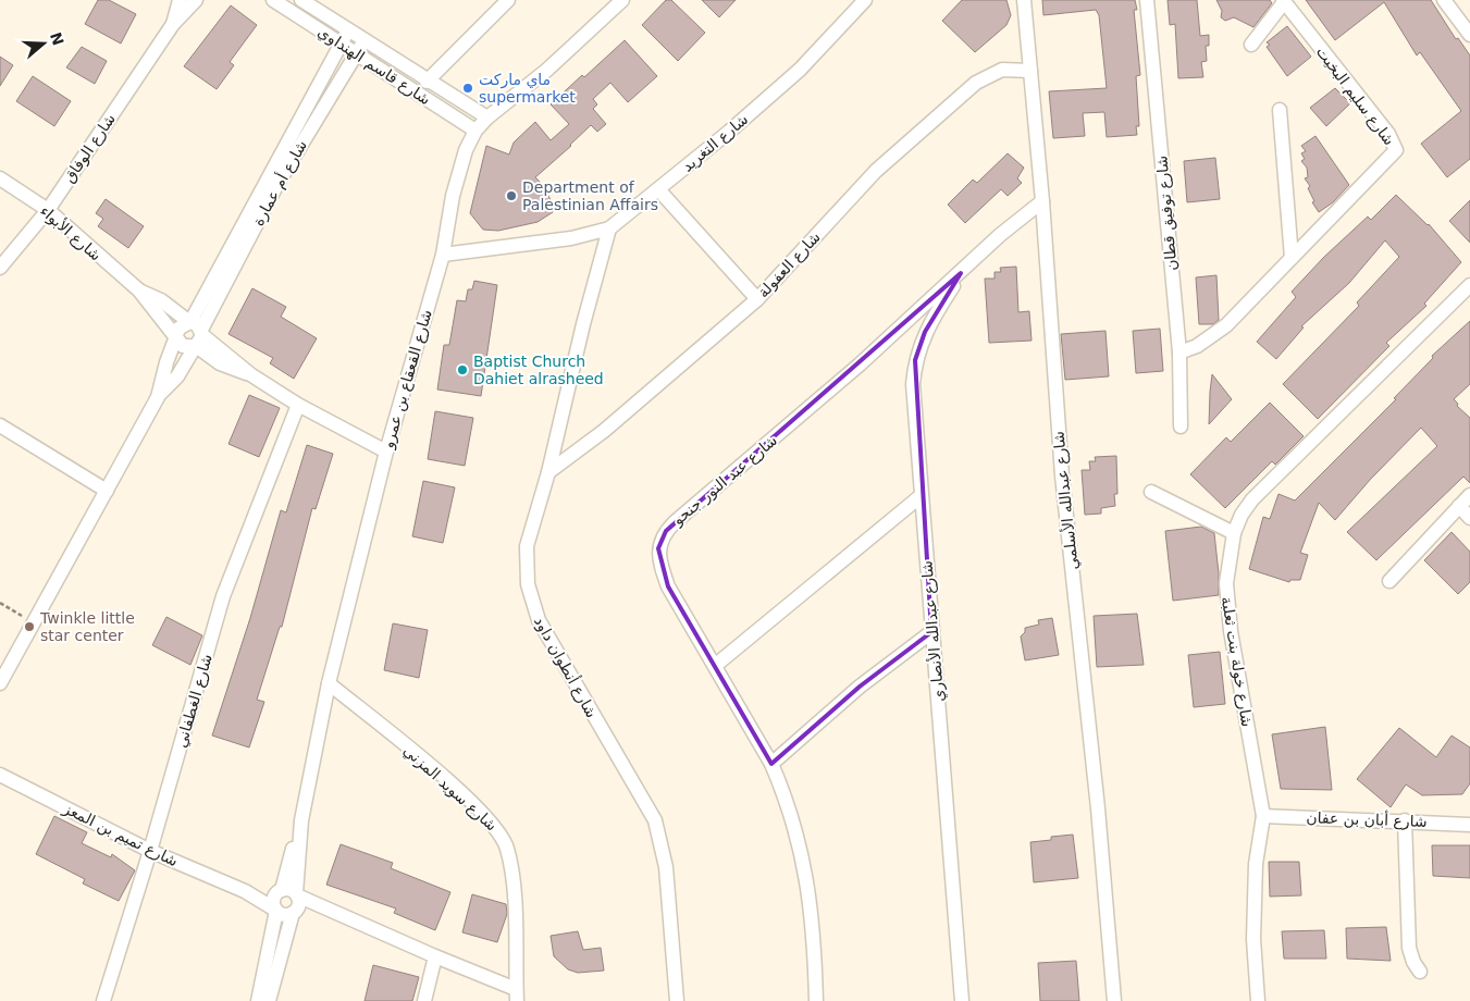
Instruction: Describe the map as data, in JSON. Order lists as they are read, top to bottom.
{
  "streets": {
    "street": [
      "شارع قاسم الهنداوي",
      "شارع سليم البخيت",
      "شارع التغريد",
      "شارع الوفاق",
      "شارع أم عمارة",
      "شارع توفيق قطان",
      "شارع الأبواء",
      "شارع العفولة",
      "شارع القعقاع بن عمرو",
      "شارع عبد النور جنحو",
      "شارع عبدالله الأسلمي",
      "شارع عبدالله الأنصاري",
      "شارع خولة بنت ثعلبة",
      "شارع أنطوان داود",
      "شارع الغطفاني",
      "شارع سويد المزني",
      "شارع أبان بن عفان",
      "شارع تميم بن المعز"
    ]
  },
  "crossings": [
    ["شارع قاسم الهنداوي", "شارع أم عمارة"],
    ["شارع قاسم الهنداوي", "شارع القعقاع بن عمرو"],
    ["شارع سليم البخيت", "شارع توفيق قطان"],
    ["شارع التغريد", "شارع القعقاع بن عمرو"],
    ["شارع التغريد", "شارع أنطوان داود"],
    ["شارع الوفاق", "شارع الأبواء"],
    ["شارع أم عمارة", "شارع الأبواء"],
    ["شارع الأبواء", "شارع القعقاع بن عمرو"],
    ["شارع الأبواء", "شارع الغطفاني"],
    ["شارع العفولة", "شارع عبدالله الأسلمي"],
    ["شارع العفولة", "شارع أنطوان داود"],
    ["شارع القعقاع بن عمرو", "شارع سويد المزني"],
    ["شارع القعقاع بن عمرو", "شارع تميم بن المعز"],
    ["شارع عبد النور جنحو", "شارع عبدالله الأسلمي"],
    ["شارع عبد النور جنحو", "شارع عبدالله الأنصاري"],
    ["شارع خولة بنت ثعلبة", "شارع أبان بن عفان"],
    ["شارع الغطفاني", "شارع تميم بن المعز"],
    ["شارع سويد المزني", "شارع تميم بن المعز"]
  ],
  "places": [
    "ماي ماركت supermarket",
    "Department of Palestinian Affairs",
    "Baptist Church Dahiet alrasheed",
    "Twinkle little star center"
  ],
  "north": "right"
}
